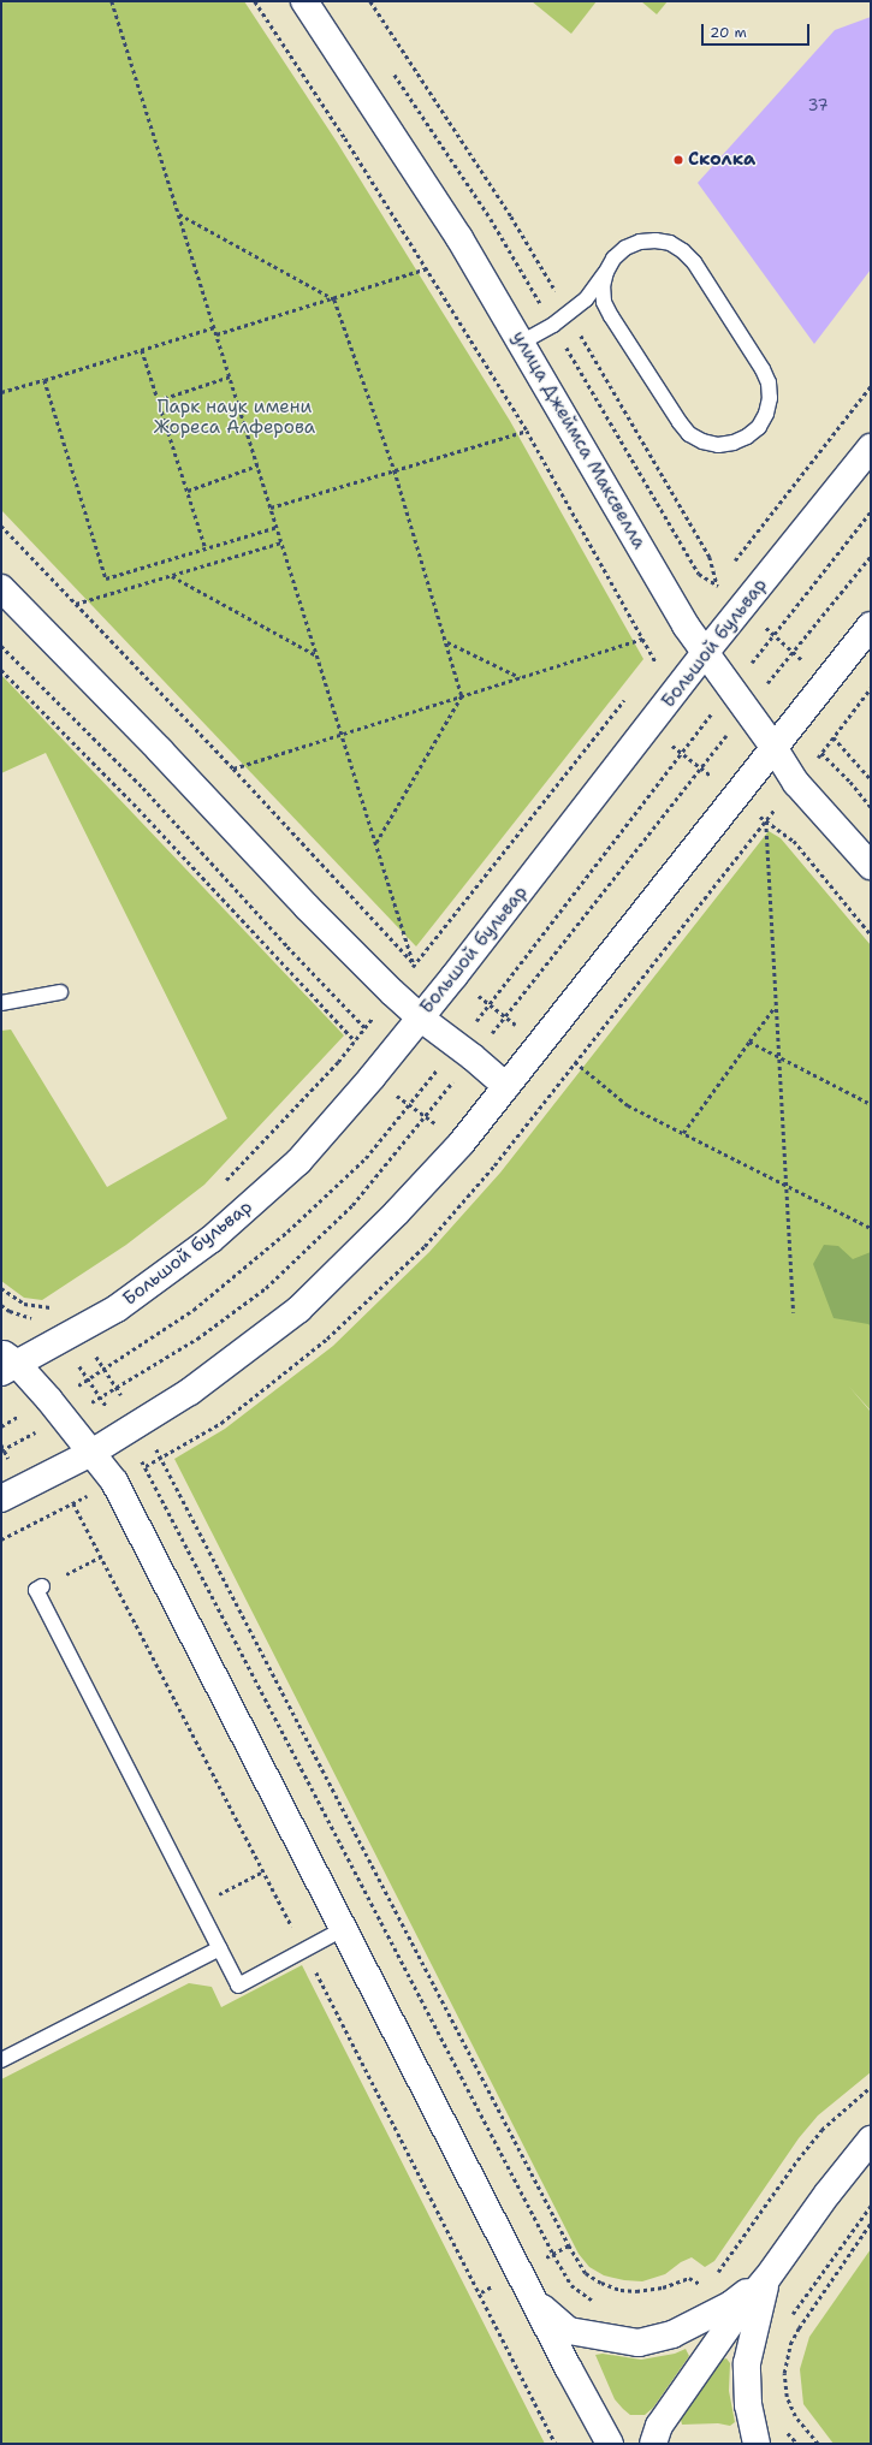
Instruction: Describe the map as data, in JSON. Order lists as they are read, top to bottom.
{
  "streets": {
    "street": ["улица Джеймса Максвелла", "Большой бульвар"]
  },
  "crossings": [
    ["улица Джеймса Максвелла", "Большой бульвар"]
  ],
  "parks": ["Парк наук имени Жореса Алферова"],
  "places": ["Сколка"],
  "house_numbers": ["37"],
  "scale_bar": "20 m"
}
